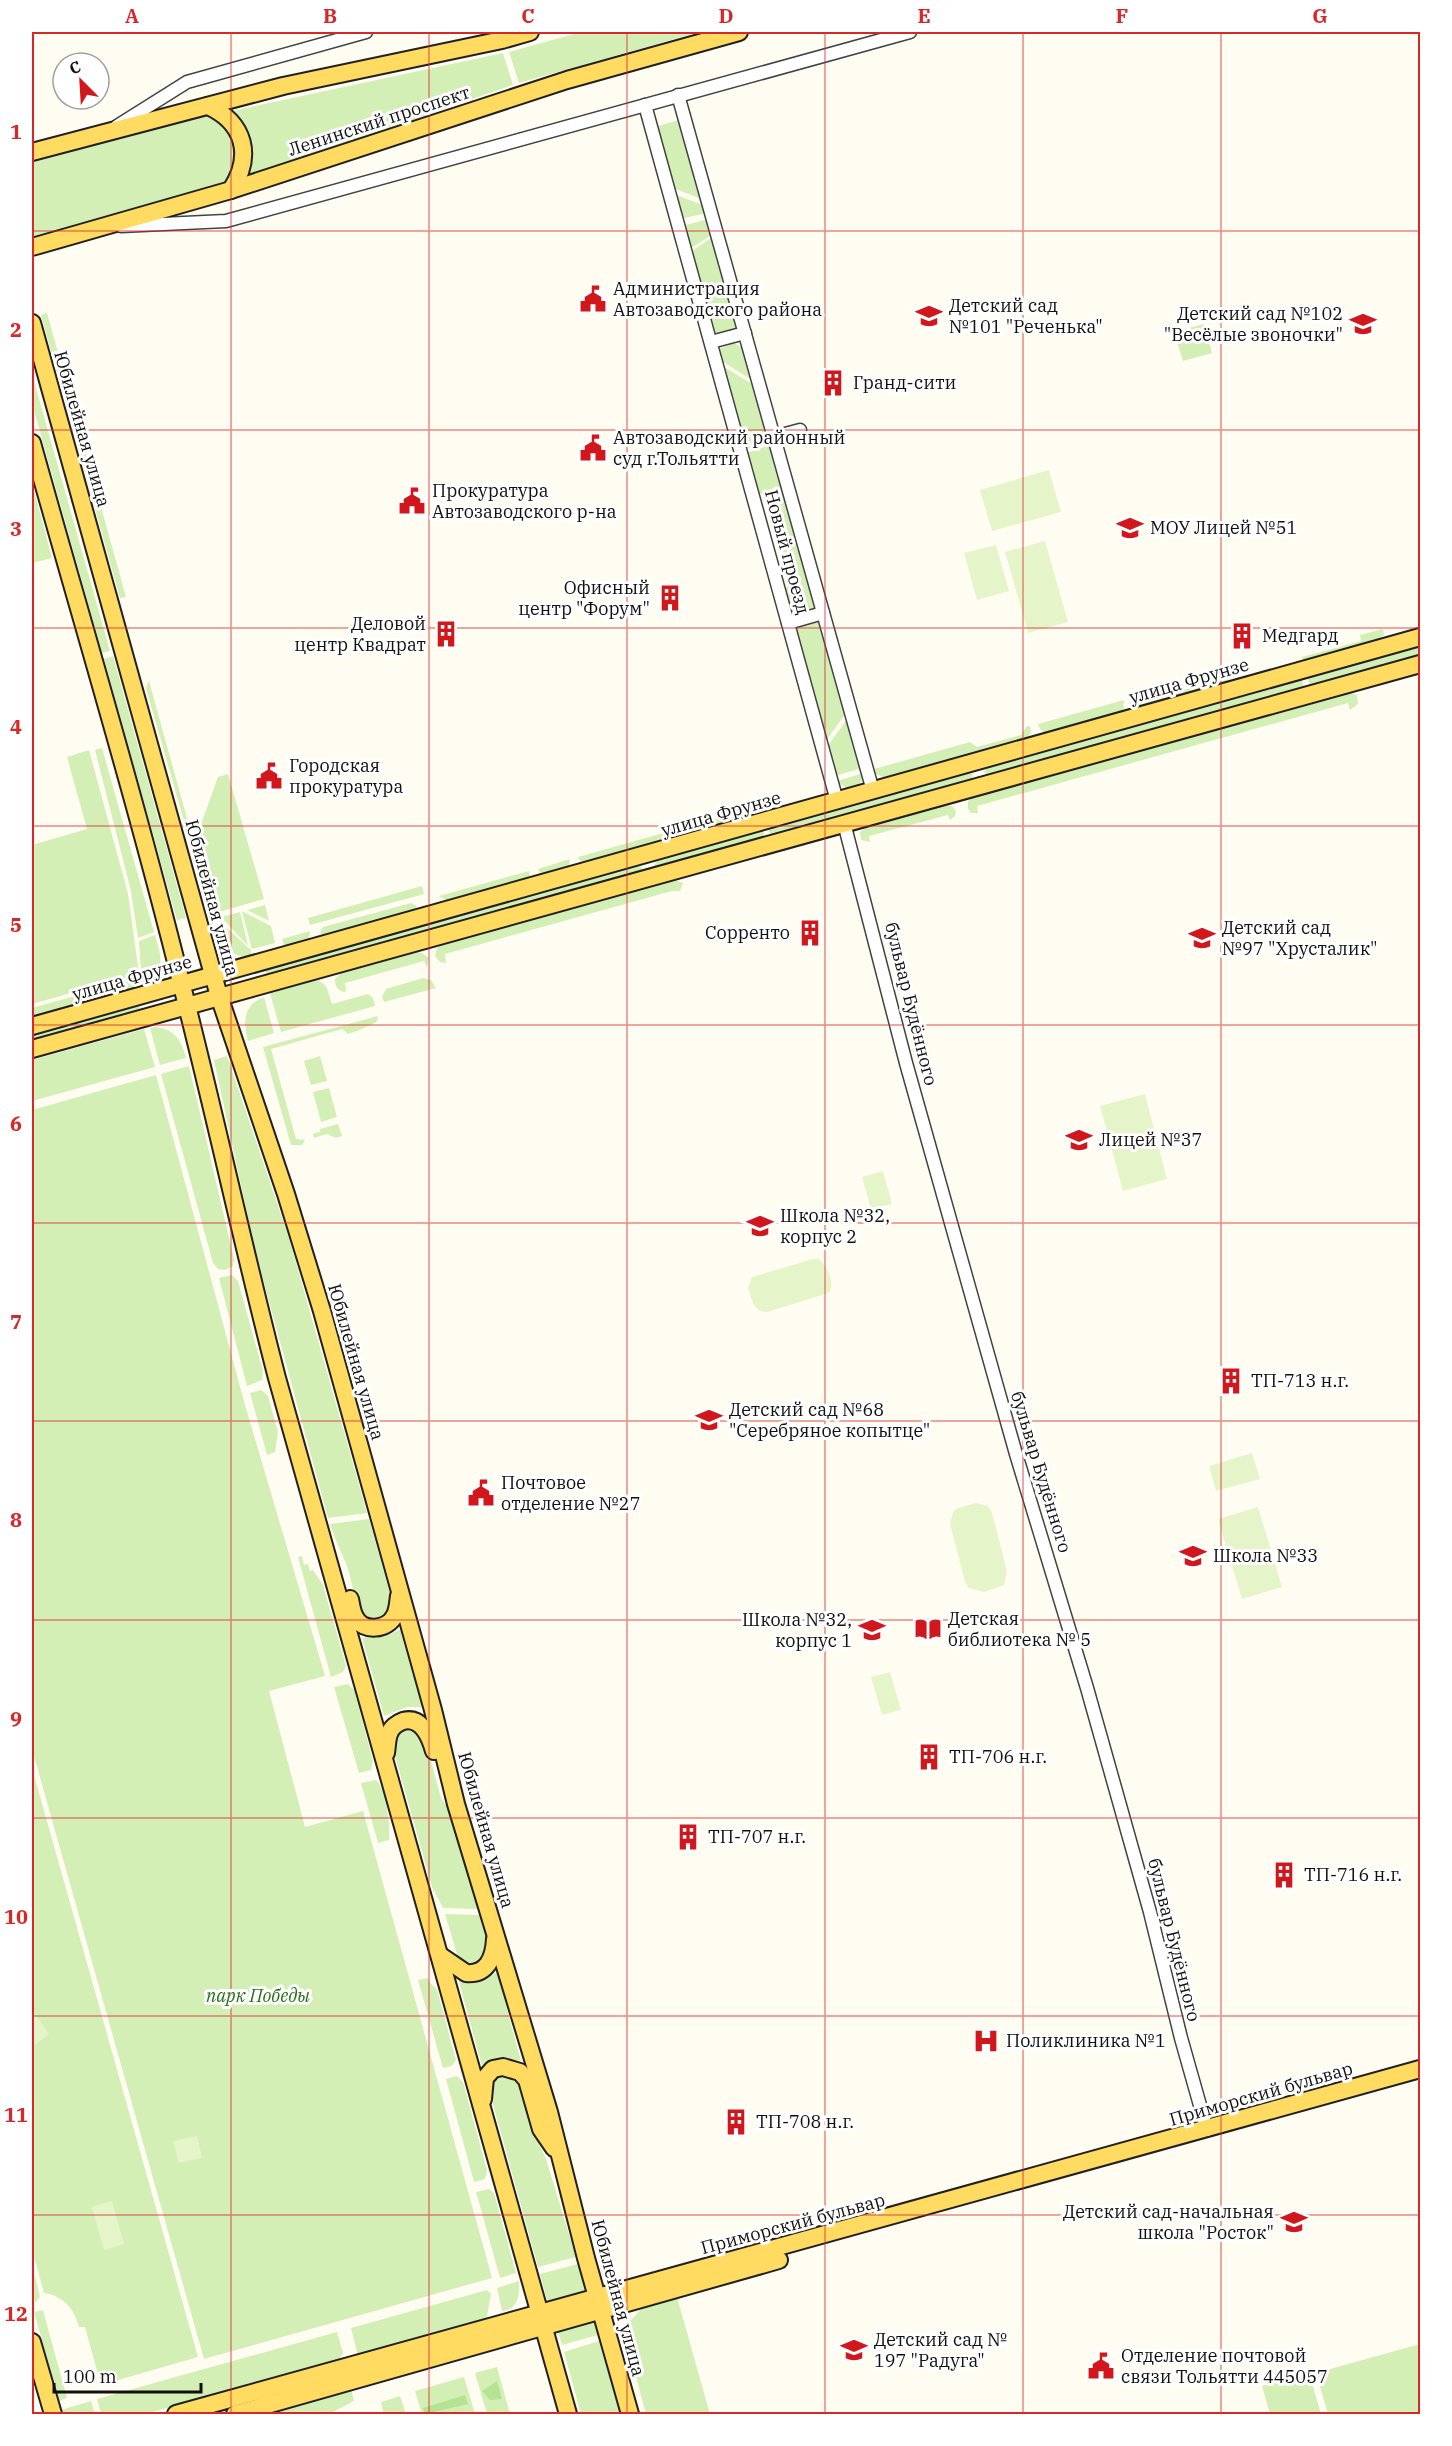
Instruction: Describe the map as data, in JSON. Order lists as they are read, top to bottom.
{
  "streets": {
    "main road": [
      "Ленинский проспект",
      "Юбилейная улица",
      "улица Фрунзе",
      "Приморский бульвар"
    ],
    "street": ["Новый проезд", "бульвар Будённого"]
  },
  "crossings": [
    ["Юбилейная улица", "улица Фрунзе"],
    ["Юбилейная улица", "Приморский бульвар"],
    ["Новый проезд", "улица Фрунзе"],
    ["бульвар Будённого", "Приморский бульвар"]
  ],
  "parks": ["парк Победы"],
  "places": {
    "public building": [
      "Администрация Автозаводского района",
      "Автозаводский районный суд г.Тольятти",
      "Прокуратура Автозаводского р-на",
      "Городская прокуратура",
      "Почтовое отделение №27",
      "Отделение почтовой связи Тольятти 445057"
    ],
    "school or university": [
      "Детский сад №101 \"Реченька\"",
      "Детский сад №102 \"Весёлые звоночки\"",
      "МОУ Лицей №51",
      "Детский сад №97 \"Хрусталик\"",
      "Лицей №37",
      "Школа №32, корпус 2",
      "Детский сад №68 \"Серебряное копытце\"",
      "Школа №33",
      "Школа №32, корпус 1",
      "Детский сад-начальная школа \"Росток\"",
      "Детский сад № 197 \"Радуга\""
    ],
    "building": [
      "Гранд-сити",
      "Офисный центр \"Форум\"",
      "Деловой центр Квадрат",
      "Медгард",
      "Сорренто",
      "ТП-713 н.г.",
      "ТП-706 н.г.",
      "ТП-707 н.г.",
      "ТП-716 н.г.",
      "ТП-708 н.г."
    ],
    "library": ["Детская библиотека № 5"],
    "hospital": ["Поликлиника №1"]
  },
  "scale_bar": "100 m",
  "north": "top left",
  "grid": {
    "columns": [
      "A",
      "B",
      "C",
      "D",
      "E",
      "F",
      "G"
    ],
    "rows": [
      "1",
      "2",
      "3",
      "4",
      "5",
      "6",
      "7",
      "8",
      "9",
      "10",
      "11",
      "12"
    ]
  }
}
